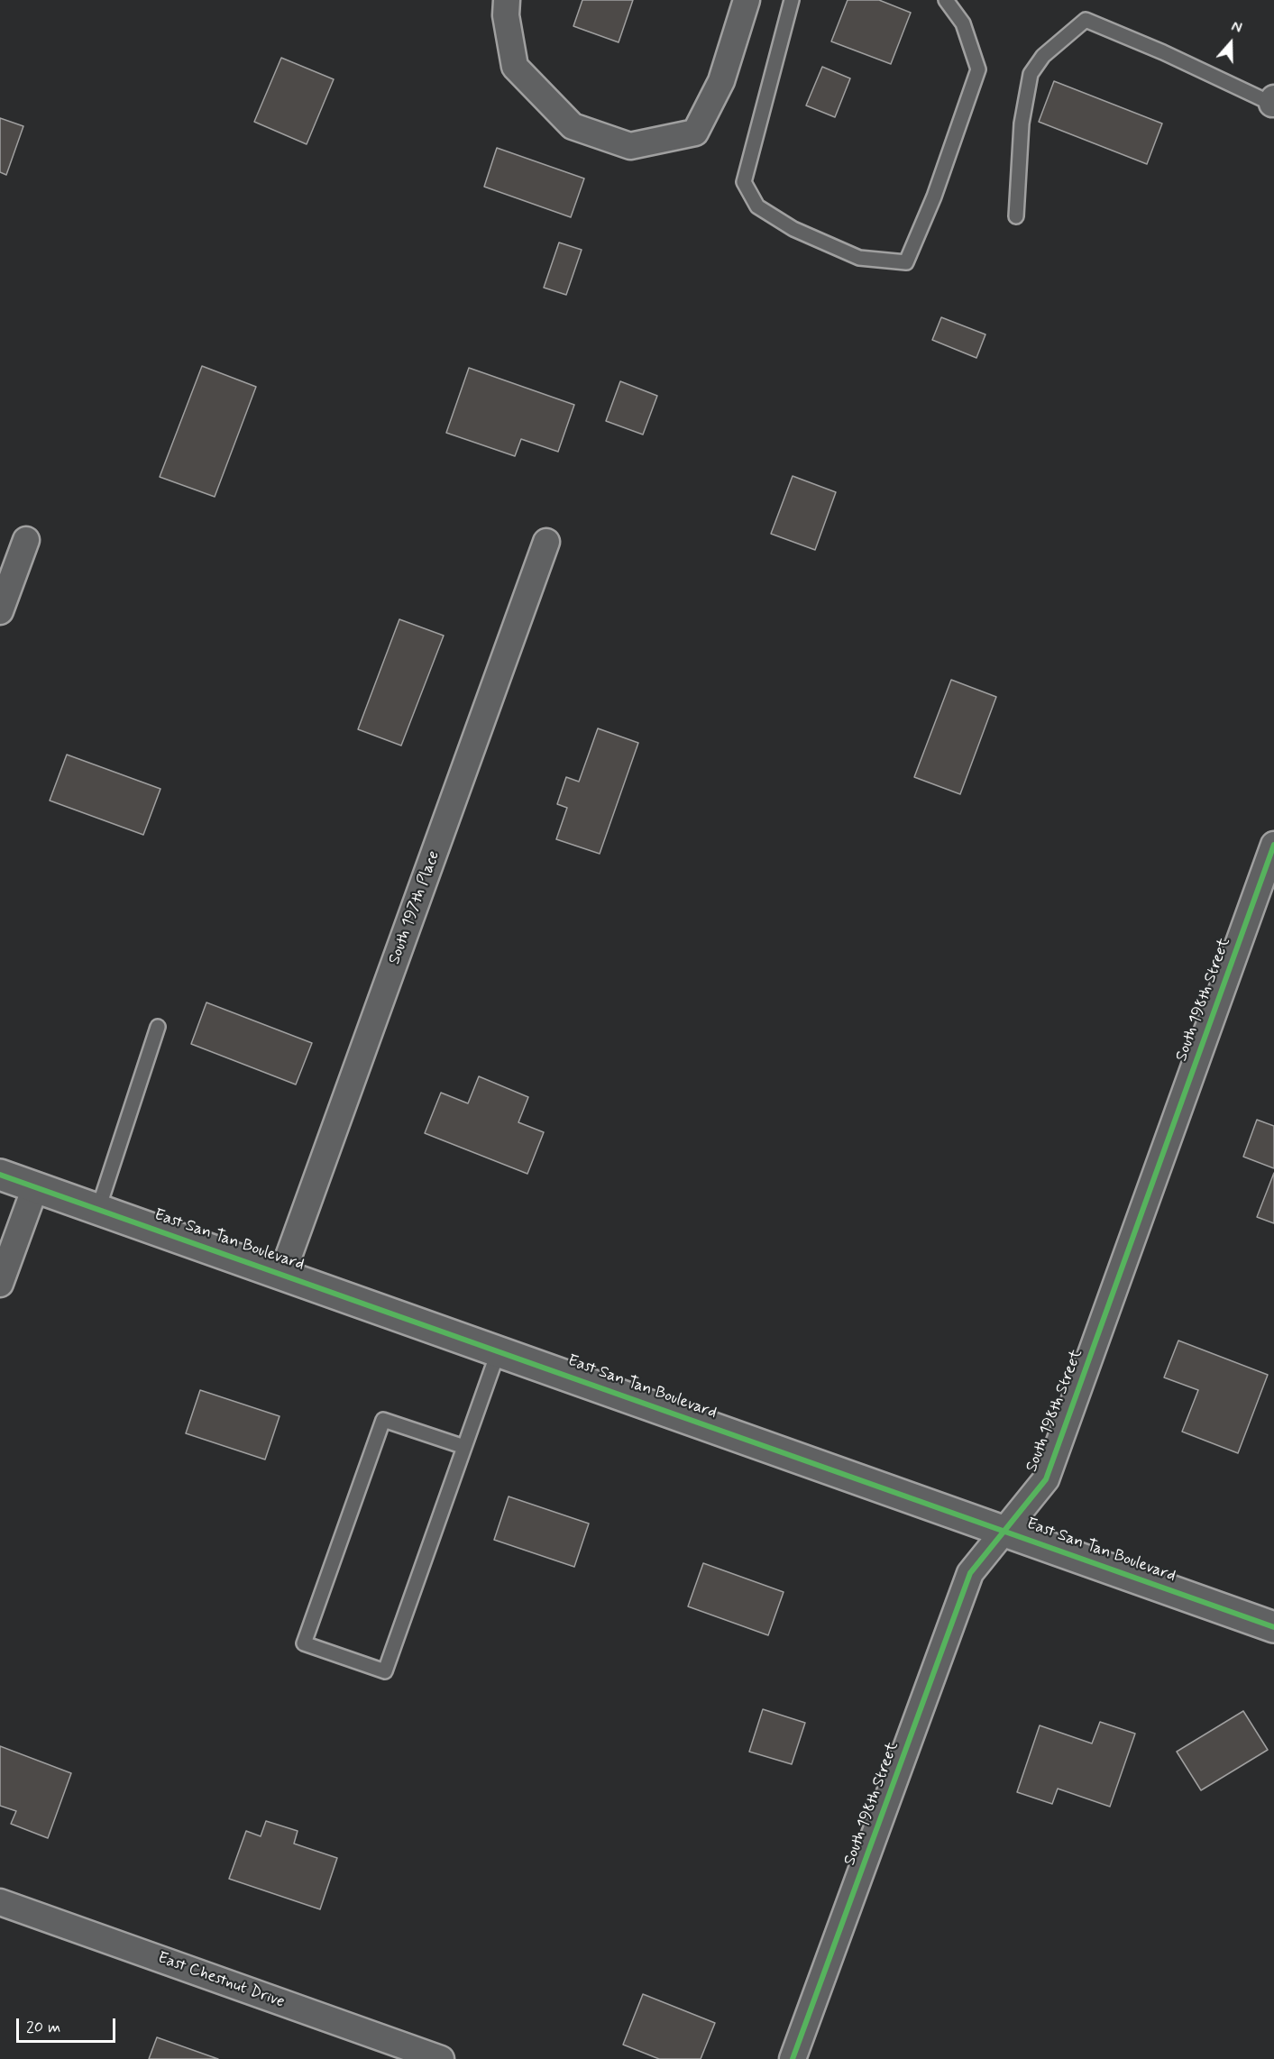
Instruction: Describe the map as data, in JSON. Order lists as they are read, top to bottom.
{
  "streets": {
    "street": [
      "South 197th Place",
      "South 198th Street",
      "East San Tan Boulevard",
      "East Chestnut Drive"
    ]
  },
  "crossings": [
    ["South 197th Place", "East San Tan Boulevard"],
    ["South 198th Street", "East San Tan Boulevard"]
  ],
  "scale_bar": "20 m",
  "north": "top"
}
